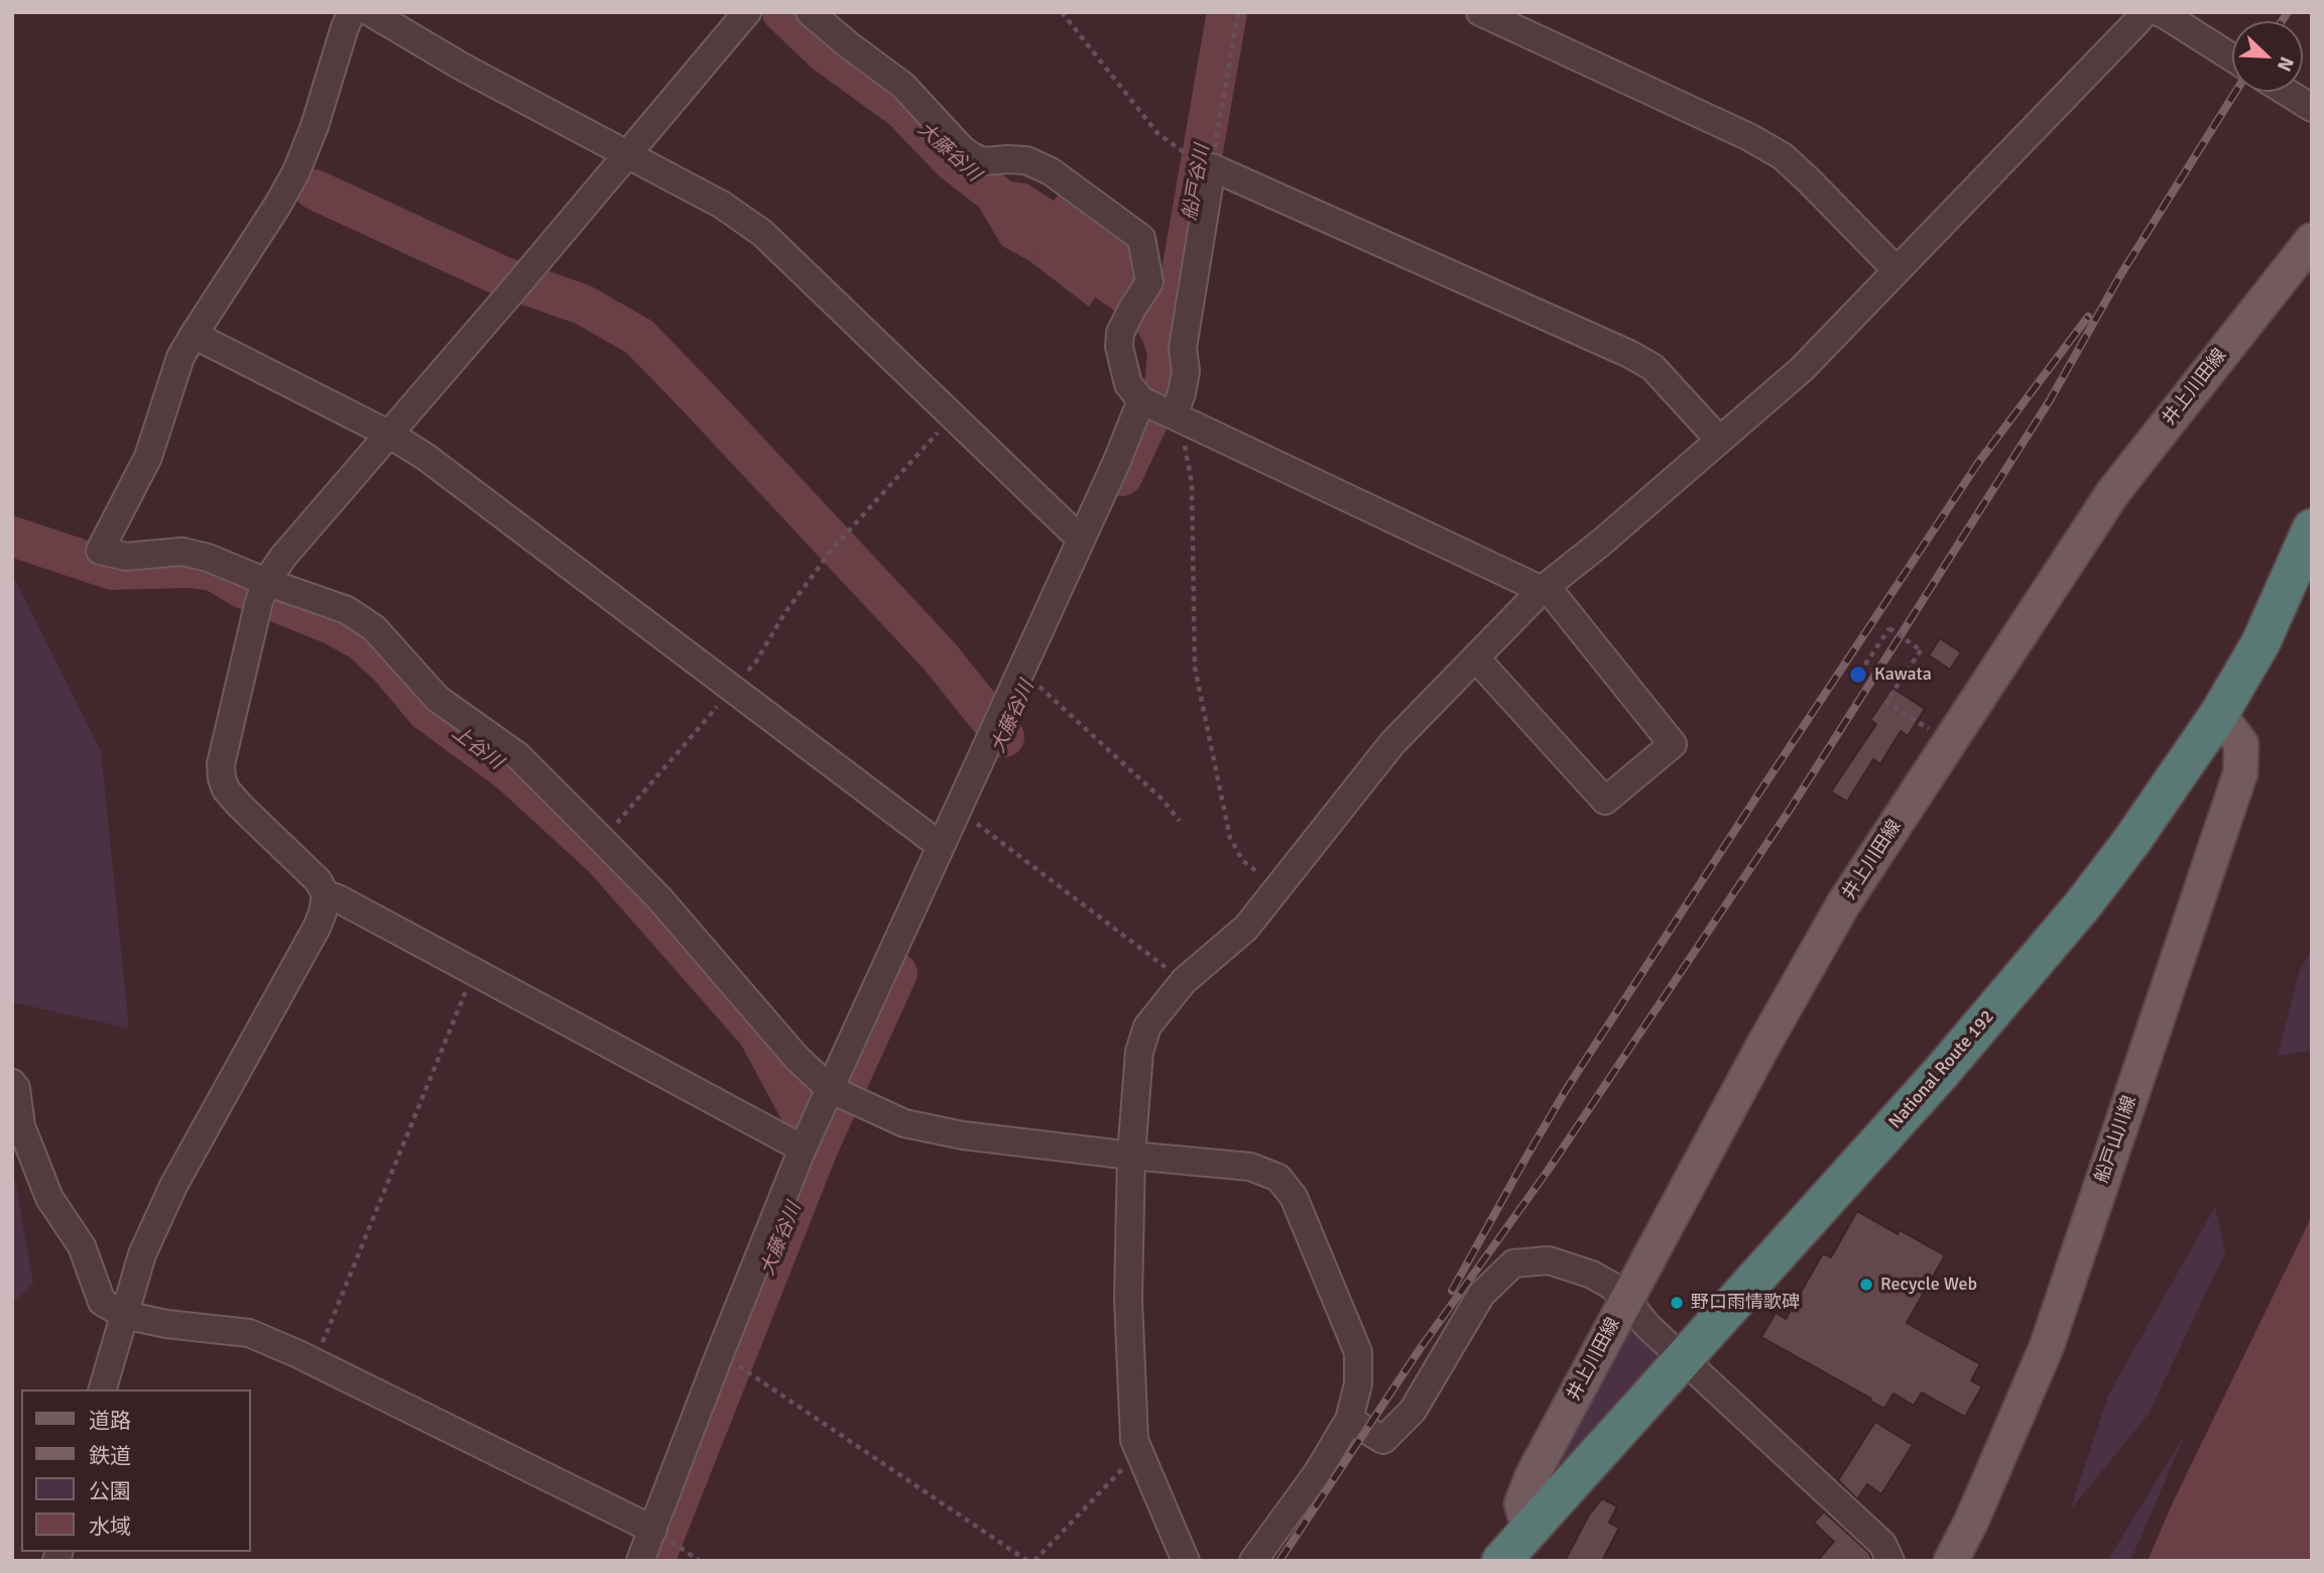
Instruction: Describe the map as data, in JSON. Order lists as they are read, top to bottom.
{
  "streets": {
    "highway": ["National Route 192"],
    "main road": ["井上川田線", "船戸山川線"]
  },
  "crossings": [
    ["井上川田線", "National Route 192"],
    ["National Route 192", "船戸山川線"]
  ],
  "water": ["大藤谷川", "船戸谷川", "上谷川"],
  "places": ["Kawata", "Recycle Web", "野口雨情歌碑"],
  "legend": [
    "道路",
    "鉄道",
    "公園",
    "水域"
  ],
  "north": "bottom right"
}
